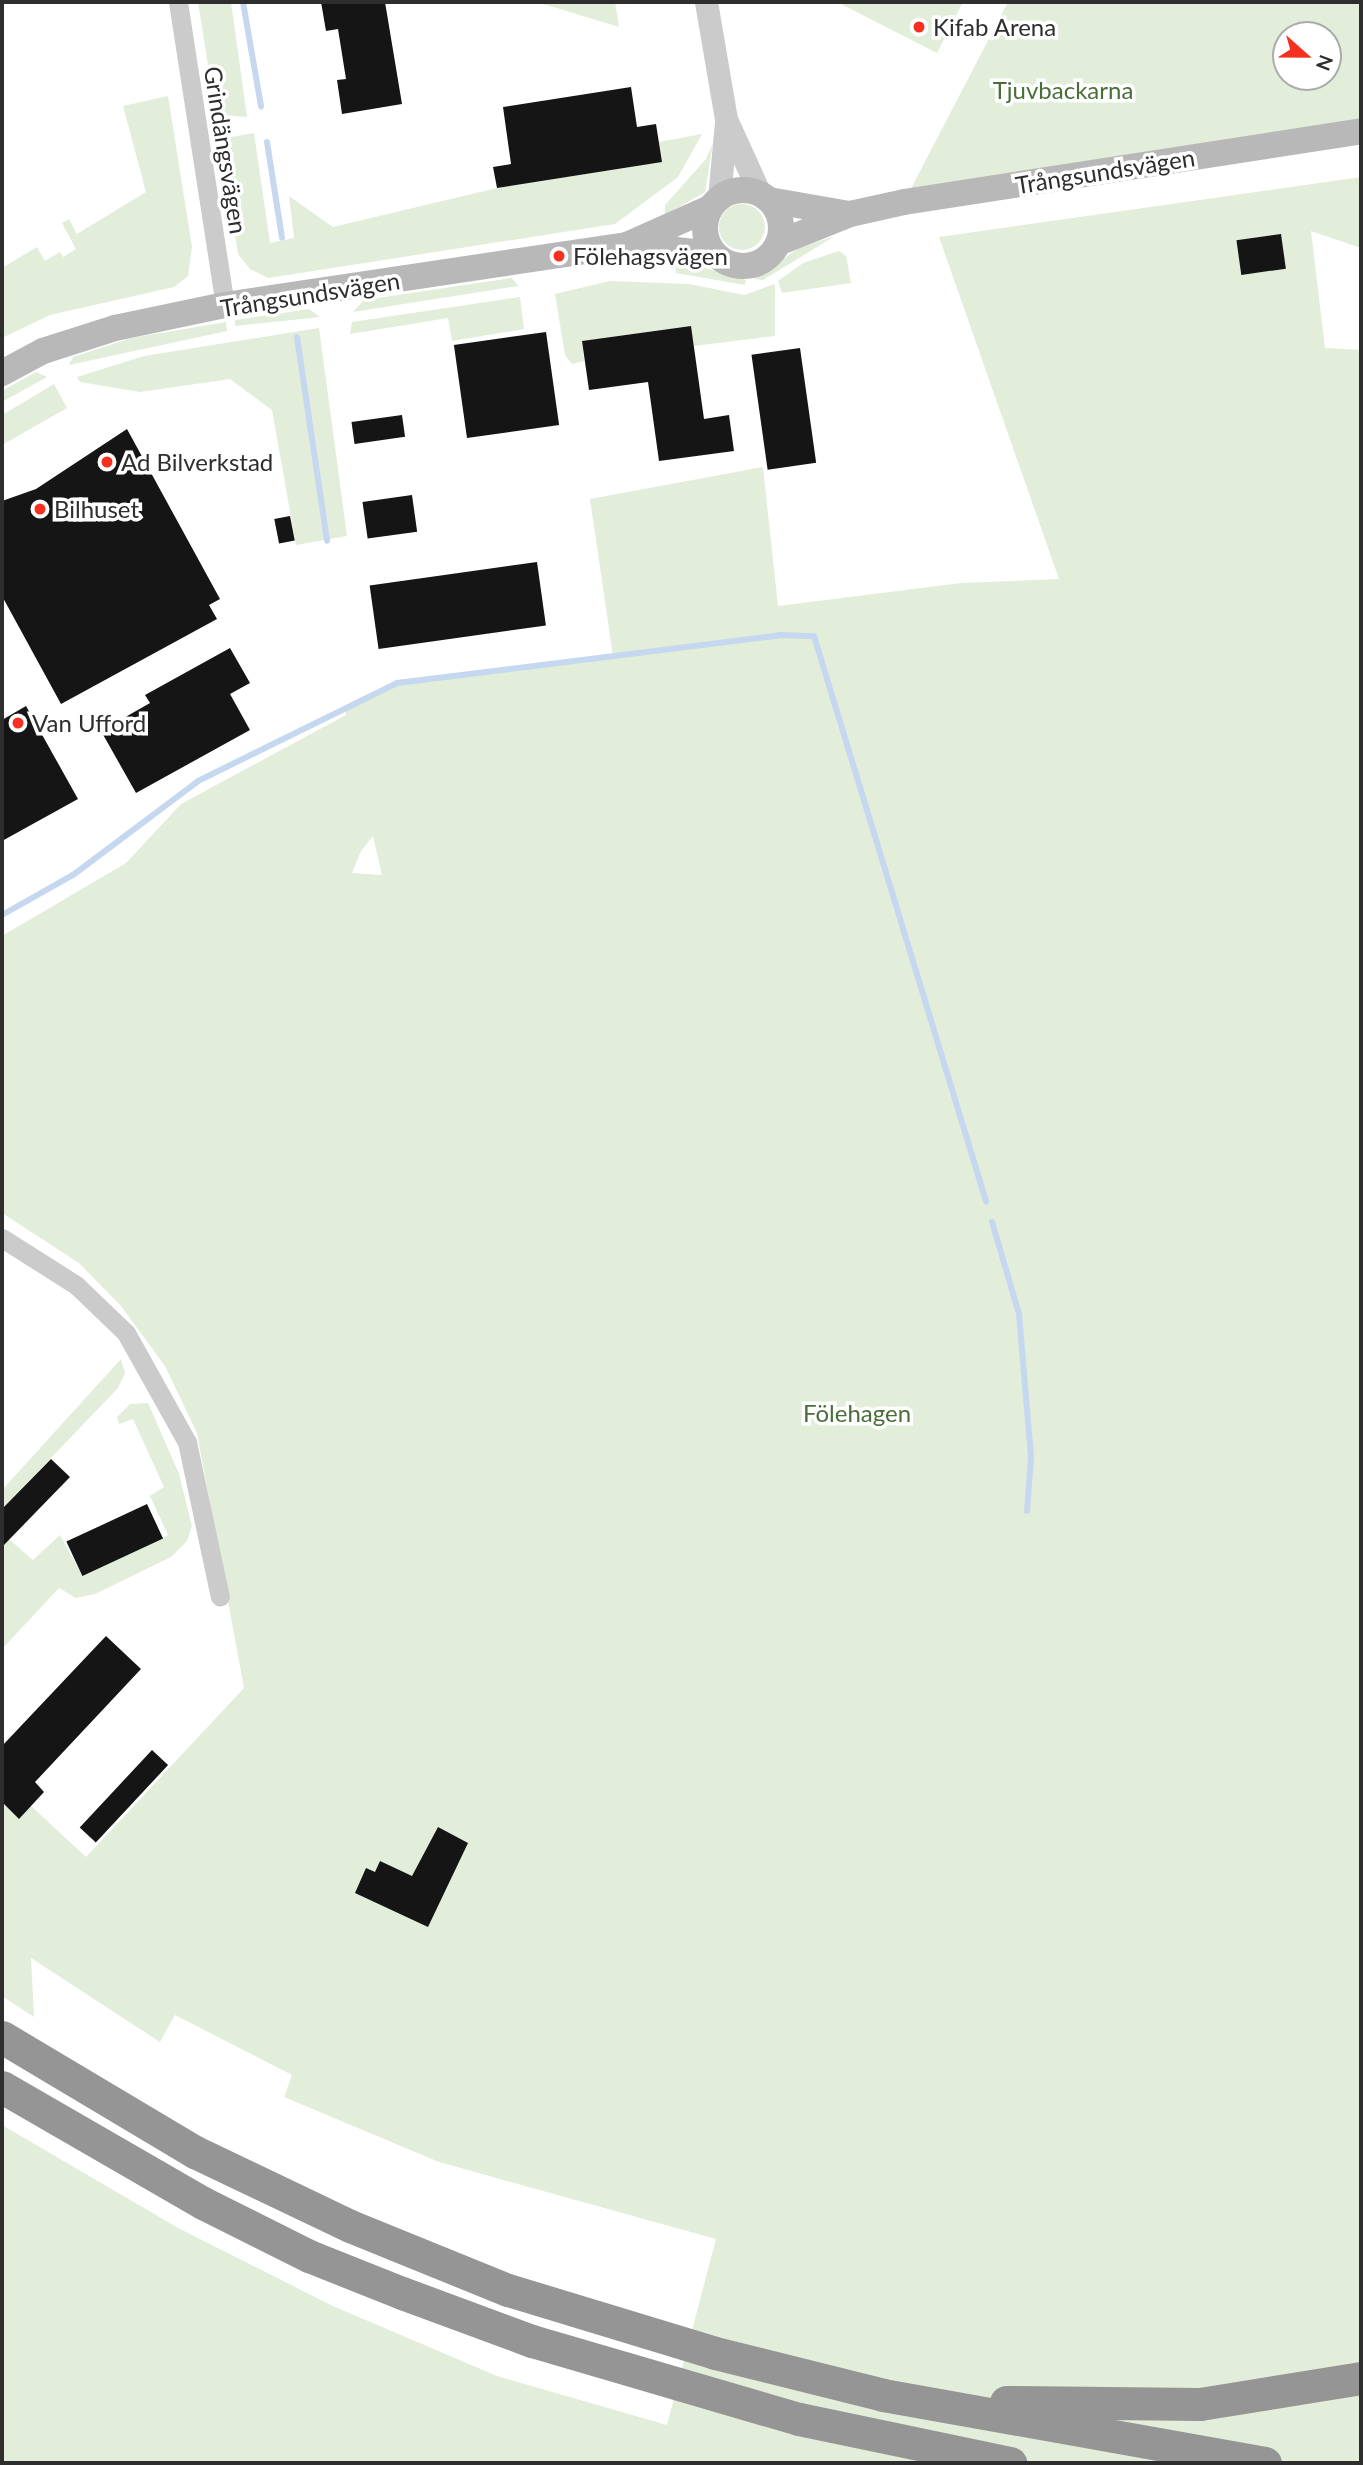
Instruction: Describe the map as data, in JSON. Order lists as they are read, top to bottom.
{
  "streets": {
    "main road": ["Trångsundsvägen"],
    "street": ["Grindängsvägen"]
  },
  "crossings": [
    ["Grindängsvägen", "Trångsundsvägen"]
  ],
  "parks": ["Tjuvbackarna", "Fölehagen"],
  "places": [
    "Kifab Arena",
    "Fölehagsvägen",
    "Ad Bilverkstad",
    "Bilhuset",
    "Van Ufford"
  ],
  "north": "right"
}
